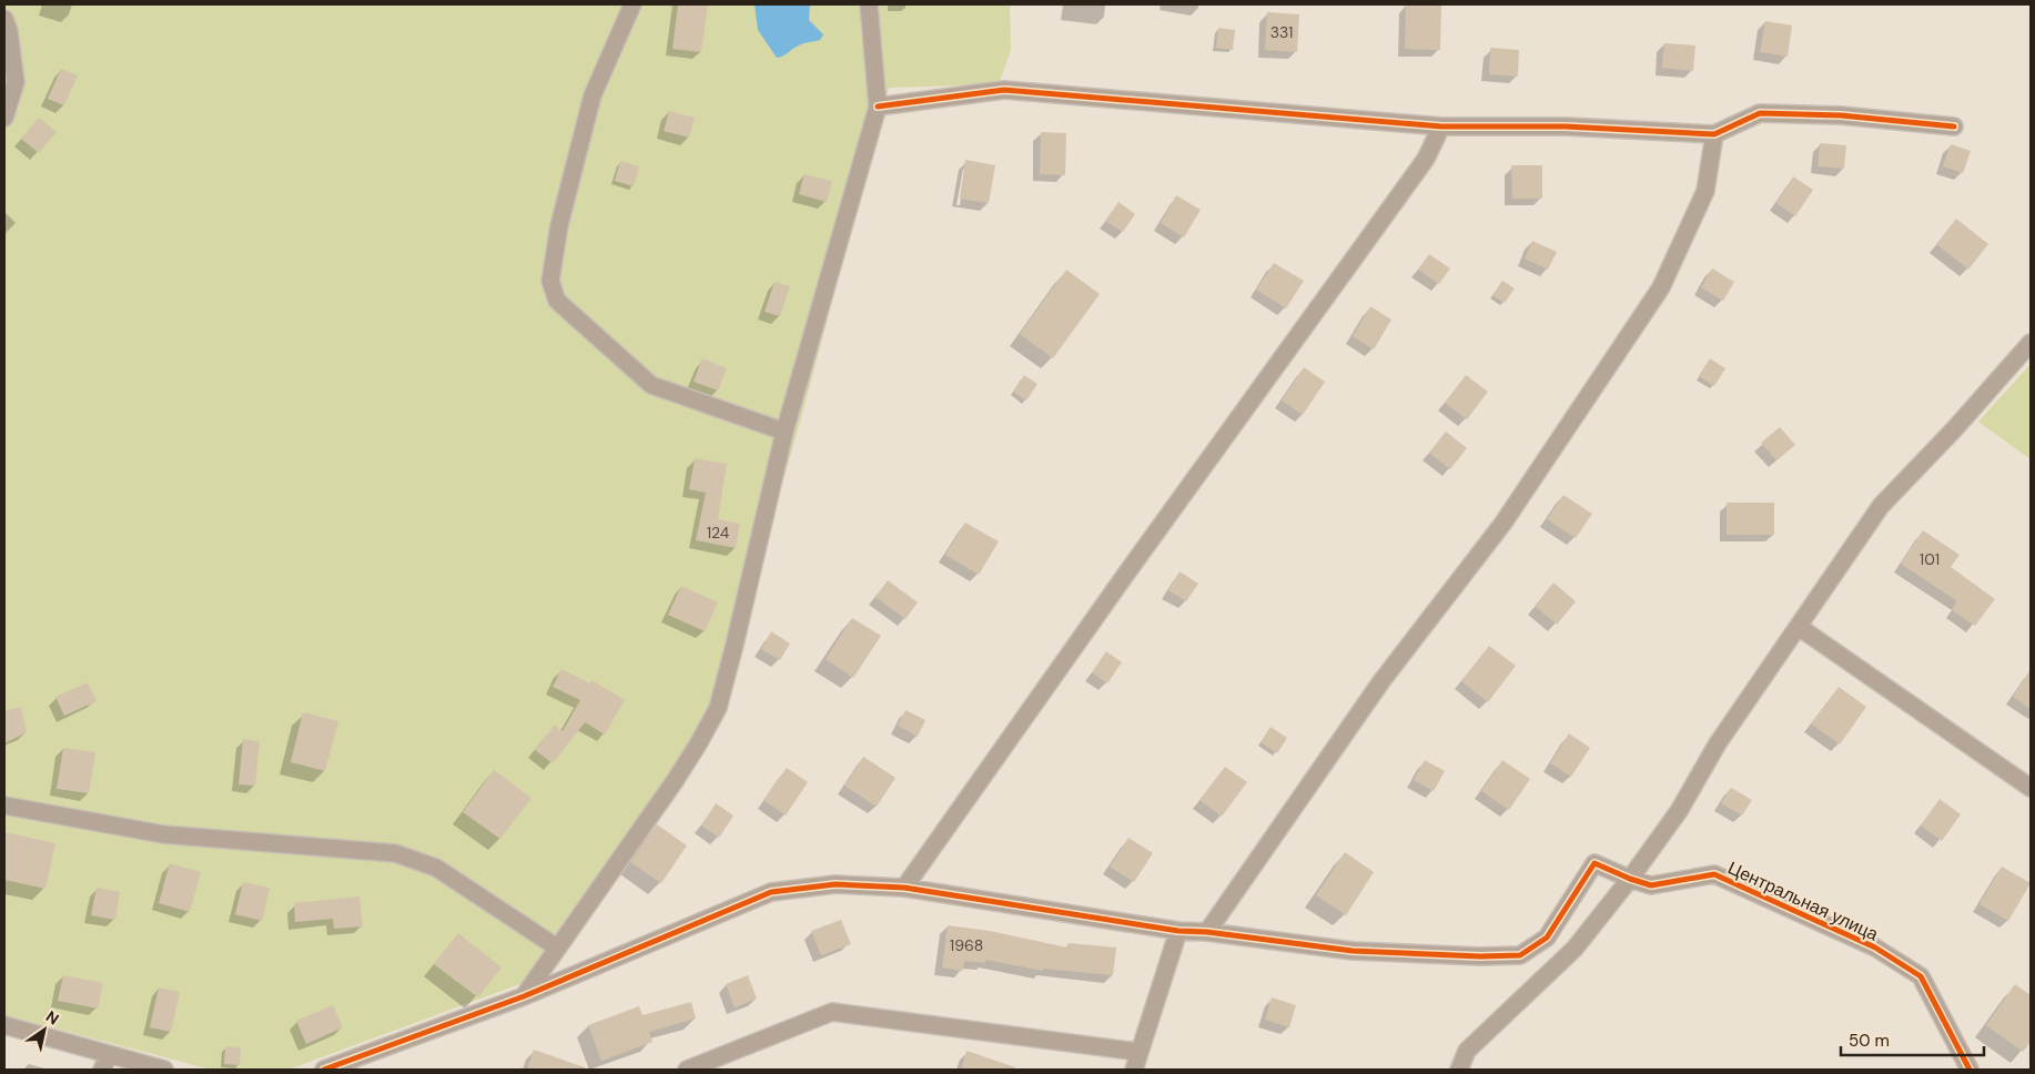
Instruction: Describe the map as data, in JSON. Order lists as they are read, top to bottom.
{
  "streets": {
    "street": ["Центральная улица"]
  },
  "house_numbers": [
    "331",
    "124",
    "101",
    "1968"
  ],
  "scale_bar": "50 m",
  "north": "top right"
}
